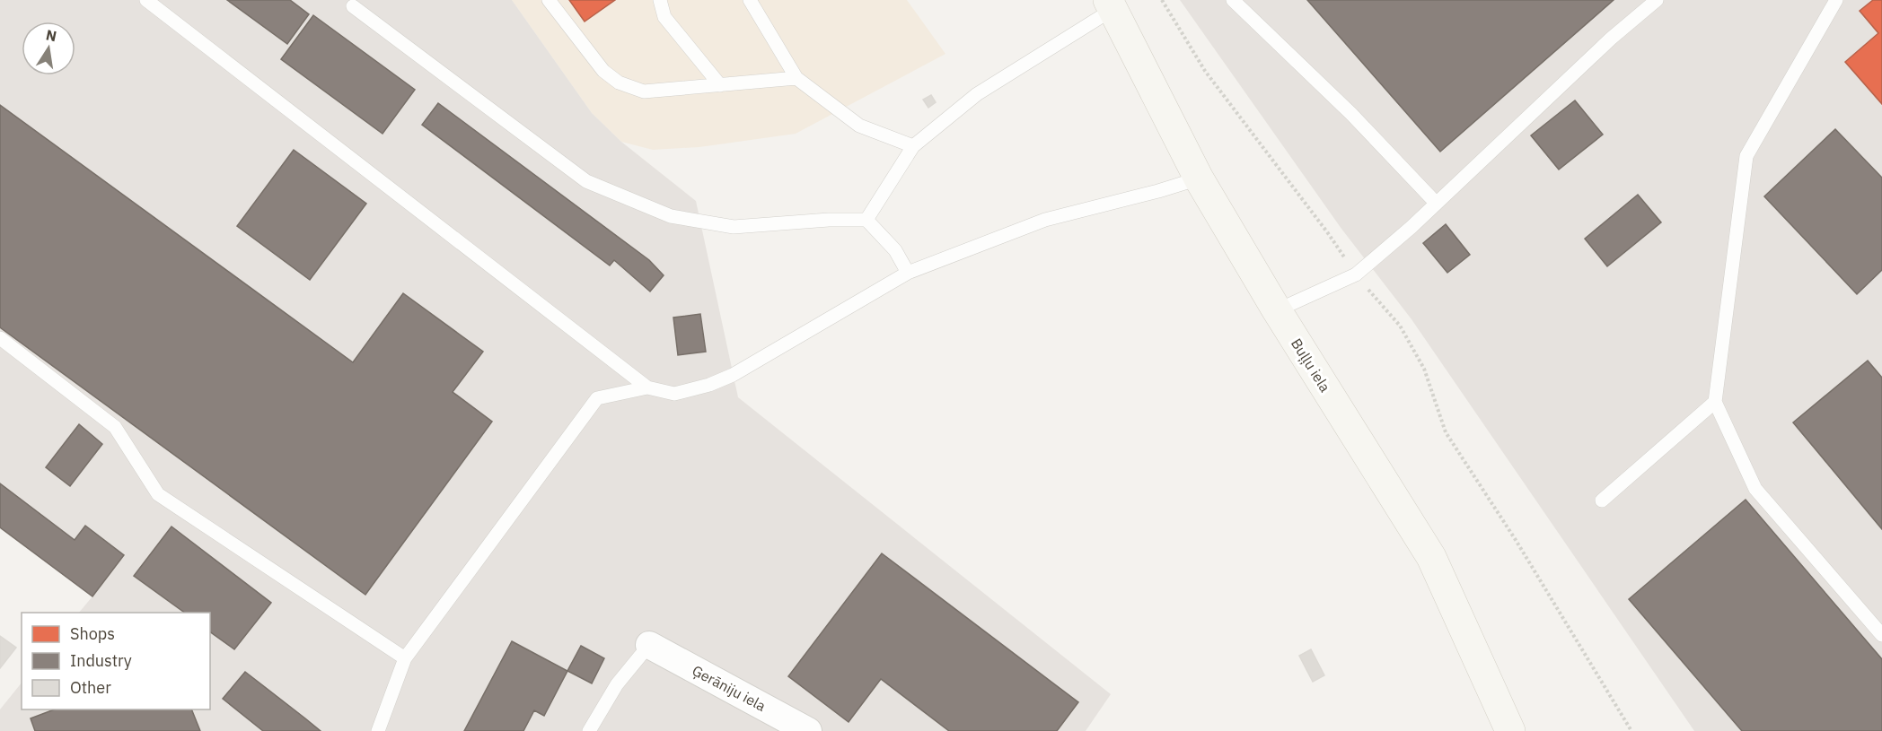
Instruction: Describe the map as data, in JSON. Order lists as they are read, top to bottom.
{
  "streets": {
    "street": ["Buļļu iela", "Ģerāniju iela"]
  },
  "legend": ["Shops", "Industry", "Other"],
  "north": "top"
}
